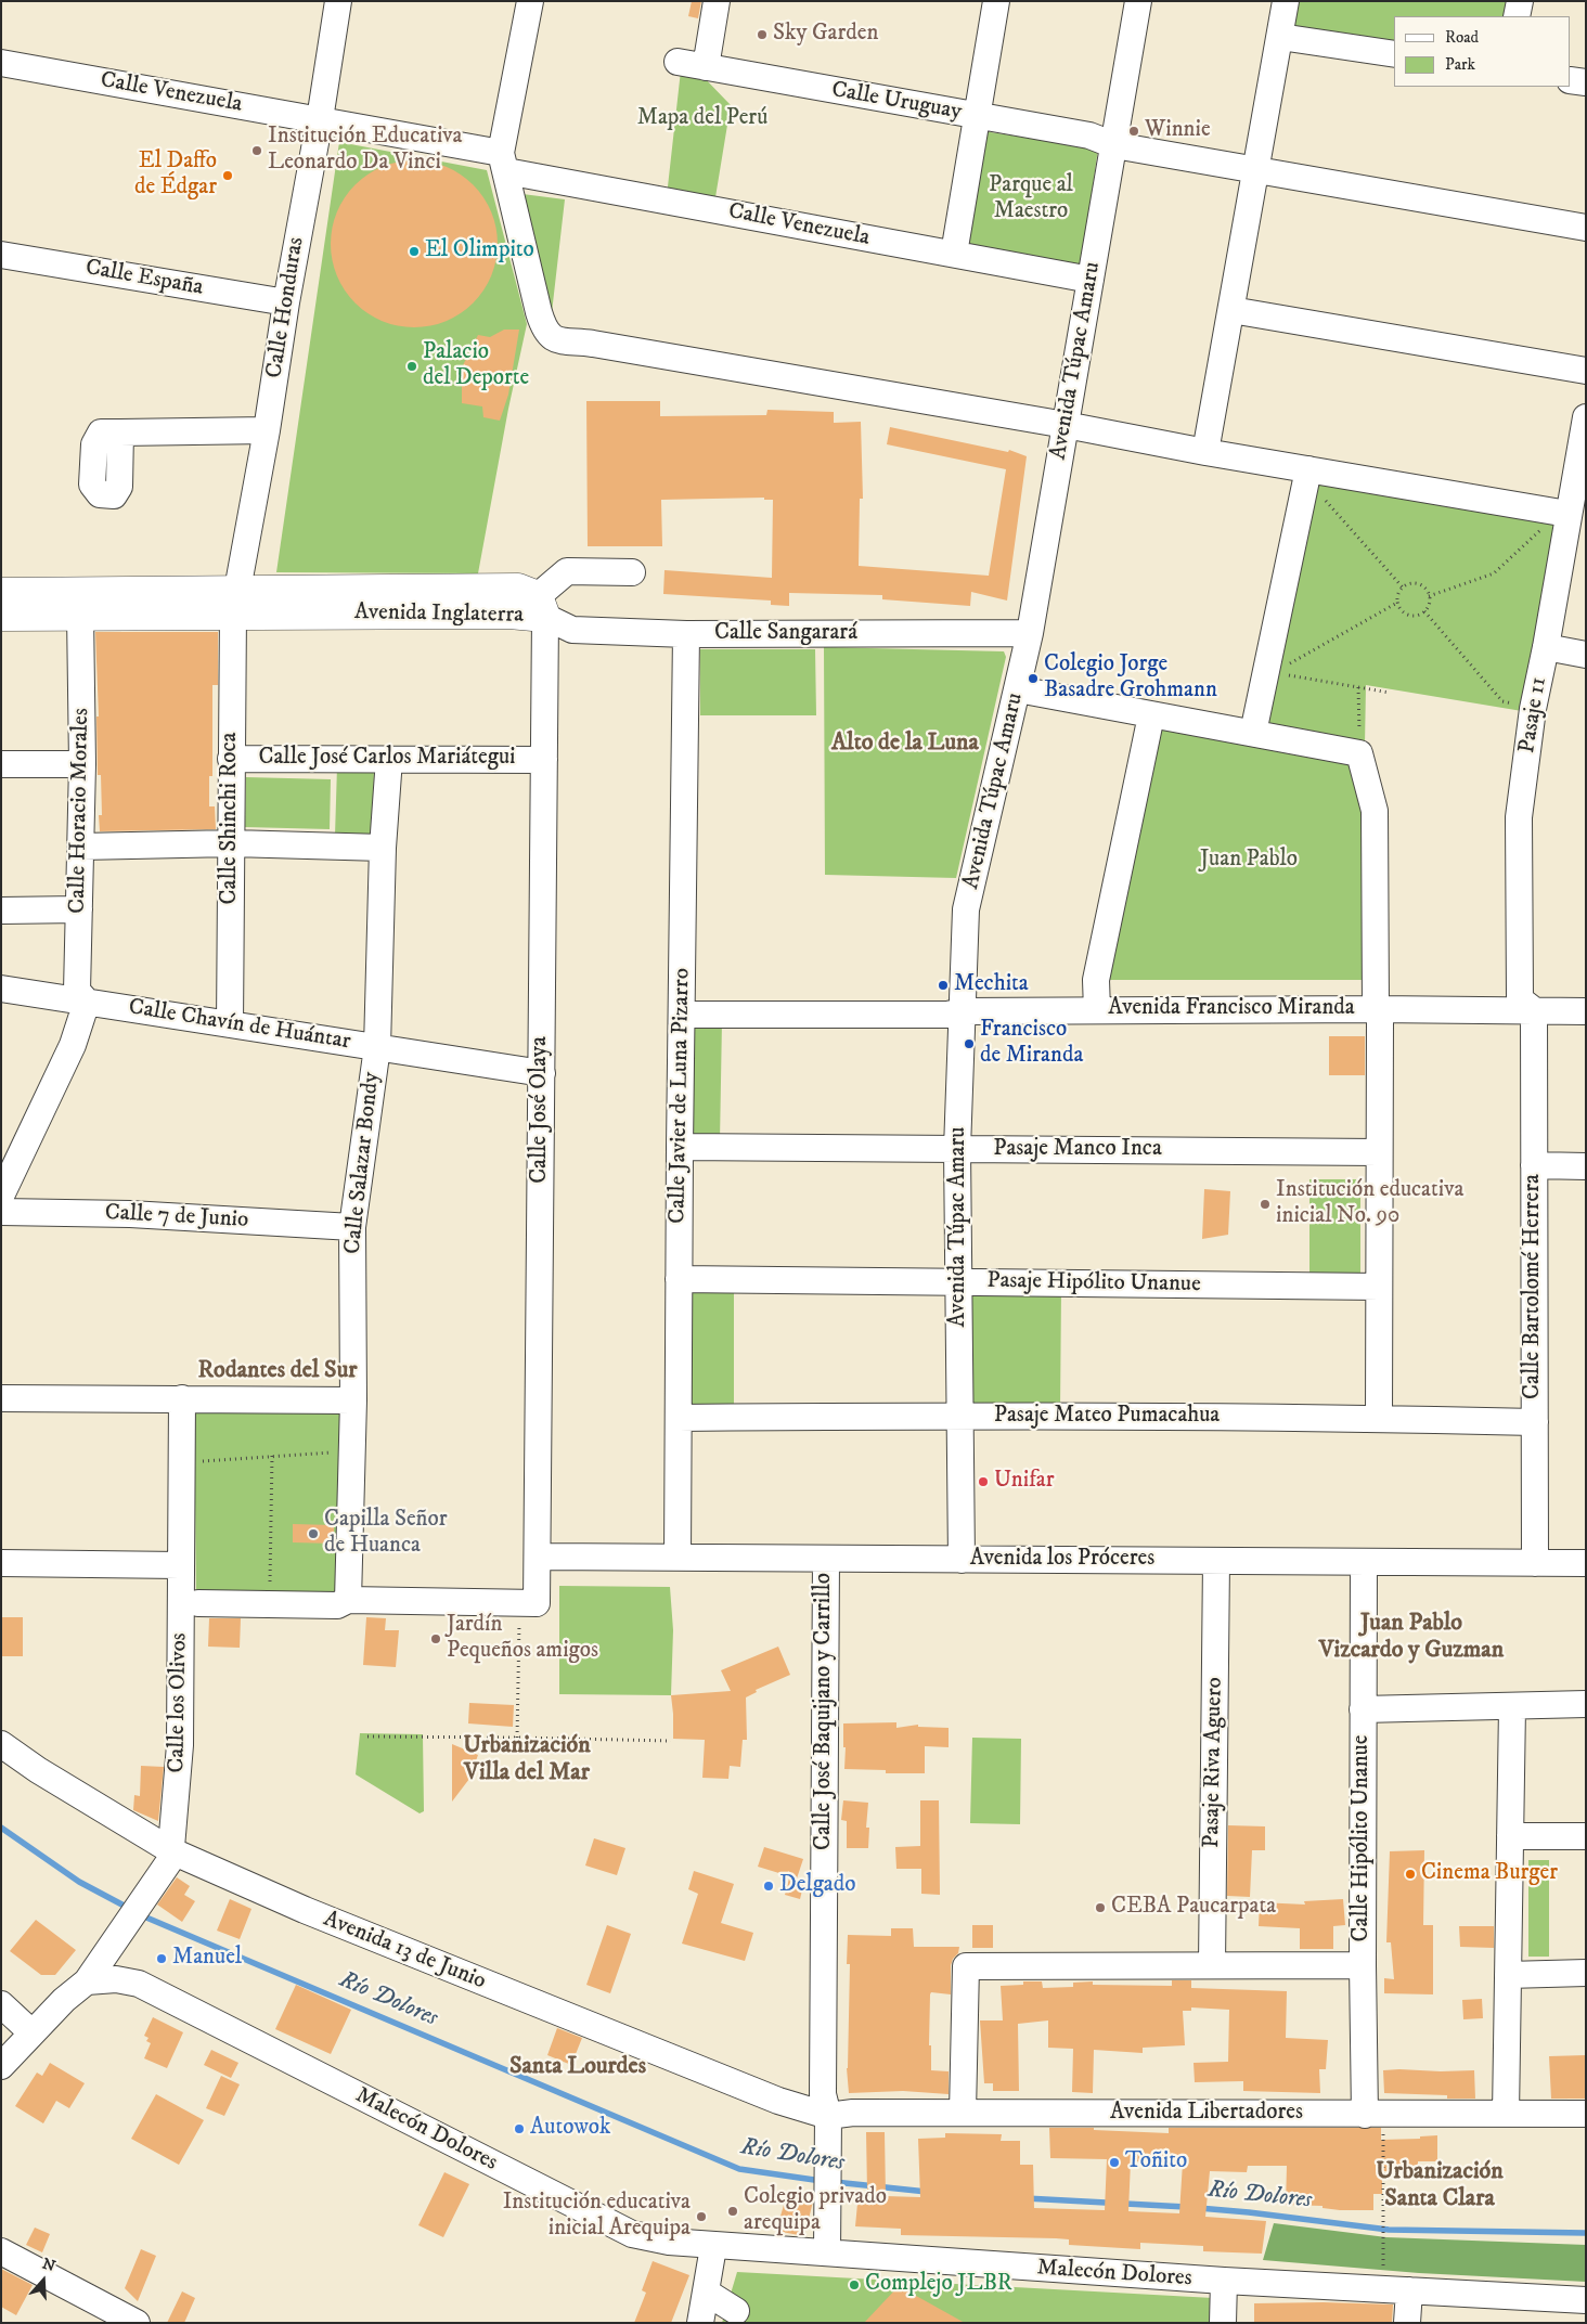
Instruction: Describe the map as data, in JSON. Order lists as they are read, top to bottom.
{
  "streets": {
    "main road": ["Avenida Inglaterra"],
    "street": [
      "Calle Venezuela",
      "Calle Uruguay",
      "Calle España",
      "Calle Honduras",
      "Avenida Túpac Amaru",
      "Calle Sangarará",
      "Pasaje 11",
      "Calle José Carlos Mariátegui",
      "Calle Horacio Morales",
      "Calle Shinchi Roca",
      "Avenida Francisco Miranda",
      "Calle Chavín de Huántar",
      "Calle Javier de Luna Pizarro",
      "Calle José Olaya",
      "Pasaje Manco Inca",
      "Calle Salazar Bondy",
      "Calle 7 de Junio",
      "Pasaje Hipólito Unanue",
      "Calle Bartolomé Herrera",
      "Pasaje Mateo Pumacahua",
      "Avenida los Próceres",
      "Calle los Olivos",
      "Calle José Baquijano y Carrillo",
      "Pasaje Riva Aguero",
      "Calle Hipólito Unanue",
      "Avenida 13 de Junio",
      "Avenida Libertadores",
      "Malecón Dolores"
    ]
  },
  "crossings": [
    ["Calle Venezuela", "Calle Honduras"],
    ["Calle Venezuela", "Avenida Túpac Amaru"],
    ["Calle Uruguay", "Avenida Túpac Amaru"],
    ["Calle España", "Calle Honduras"],
    ["Calle Honduras", "Avenida Inglaterra"],
    ["Calle Honduras", "Calle Shinchi Roca"],
    ["Avenida Túpac Amaru", "Calle Sangarará"],
    ["Avenida Túpac Amaru", "Avenida Francisco Miranda"],
    ["Avenida Túpac Amaru", "Pasaje Manco Inca"],
    ["Avenida Túpac Amaru", "Pasaje Hipólito Unanue"],
    ["Avenida Túpac Amaru", "Pasaje Mateo Pumacahua"],
    ["Avenida Túpac Amaru", "Avenida los Próceres"],
    ["Avenida Inglaterra", "Calle Sangarará"],
    ["Avenida Inglaterra", "Calle Horacio Morales"],
    ["Avenida Inglaterra", "Calle Shinchi Roca"],
    ["Avenida Inglaterra", "Calle José Olaya"],
    ["Calle Sangarará", "Calle Javier de Luna Pizarro"],
    ["Calle Sangarará", "Calle José Olaya"],
    ["Pasaje 11", "Avenida Francisco Miranda"],
    ["Pasaje 11", "Calle Bartolomé Herrera"],
    ["Calle José Carlos Mariátegui", "Calle Shinchi Roca"],
    ["Calle José Carlos Mariátegui", "Calle José Olaya"],
    ["Calle José Carlos Mariátegui", "Calle Salazar Bondy"],
    ["Calle Horacio Morales", "Calle Chavín de Huántar"],
    ["Calle Shinchi Roca", "Calle Chavín de Huántar"],
    ["Avenida Francisco Miranda", "Calle Javier de Luna Pizarro"],
    ["Avenida Francisco Miranda", "Calle Bartolomé Herrera"],
    ["Calle Chavín de Huántar", "Calle José Olaya"],
    ["Calle Chavín de Huántar", "Calle Salazar Bondy"],
    ["Calle Javier de Luna Pizarro", "Pasaje Manco Inca"],
    ["Calle Javier de Luna Pizarro", "Pasaje Hipólito Unanue"],
    ["Calle Javier de Luna Pizarro", "Pasaje Mateo Pumacahua"],
    ["Calle Javier de Luna Pizarro", "Avenida los Próceres"],
    ["Calle José Olaya", "Avenida los Próceres"],
    ["Calle Salazar Bondy", "Calle 7 de Junio"],
    ["Calle Bartolomé Herrera", "Pasaje Mateo Pumacahua"],
    ["Calle Bartolomé Herrera", "Avenida los Próceres"],
    ["Avenida los Próceres", "Calle José Baquijano y Carrillo"],
    ["Avenida los Próceres", "Pasaje Riva Aguero"],
    ["Avenida los Próceres", "Calle Hipólito Unanue"],
    ["Calle los Olivos", "Avenida 13 de Junio"],
    ["Calle José Baquijano y Carrillo", "Avenida 13 de Junio"],
    ["Calle José Baquijano y Carrillo", "Avenida Libertadores"],
    ["Calle José Baquijano y Carrillo", "Malecón Dolores"],
    ["Calle Hipólito Unanue", "Avenida Libertadores"],
    ["Avenida 13 de Junio", "Avenida Libertadores"]
  ],
  "districts": [
    "Alto de la Luna",
    "Rodantes del Sur",
    "Juan Pablo Vizcardo y Guzman",
    "Urbanización Villa del Mar",
    "Santa Lourdes",
    "Urbanización Santa Clara"
  ],
  "water": ["Río Dolores"],
  "parks": ["Mapa del Perú", "Parque al Maestro", "Juan Pablo"],
  "places": [
    "Sky Garden",
    "Winnie",
    "Institución Educativa Leonardo Da Vinci",
    "El Daffo de Édgar",
    "El Olimpito",
    "Palacio del Deporte",
    "Colegio Jorge Basadre Grohmann",
    "Mechita",
    "Francisco de Miranda",
    "Institución educativa inicial No. 90",
    "Unifar",
    "Capilla Señor de Huanca",
    "Jardín Pequeños amigos",
    "Cinema Burger",
    "Delgado",
    "CEBA Paucarpata",
    "Manuel",
    "Autowok",
    "Toñito",
    "Colegio privado arequipa",
    "Institución educativa inicial Arequipa",
    "Complejo JLBR"
  ],
  "legend": ["Road", "Park"],
  "north": "top"
}
